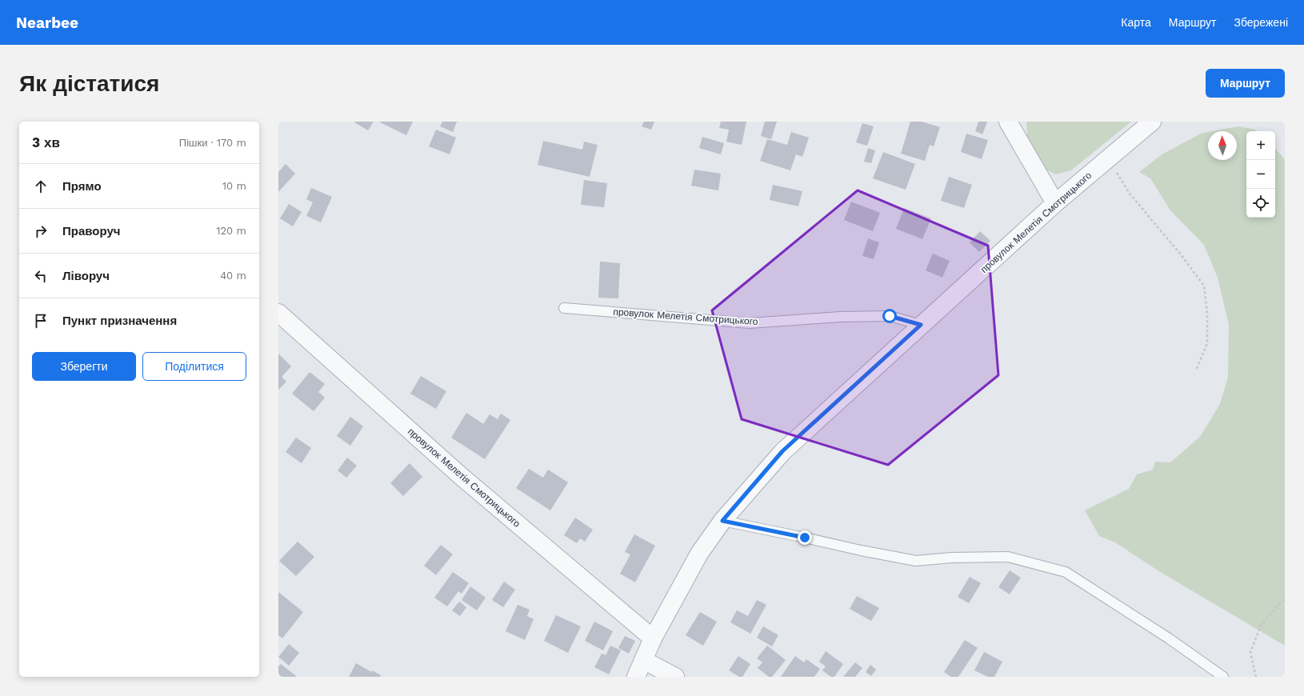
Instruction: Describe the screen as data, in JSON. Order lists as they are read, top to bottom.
{
  "streets": {
    "street": ["провулок Мелетія Смотрицького"]
  },
  "north": "top",
  "page": {
    "header": "Nearbee",
    "nav": ["Карта", "Маршрут", "Збережені"],
    "buttons": [
      "Маршрут",
      ["Зберегти", "Поділитися"]
    ],
    "title": "Як дістатися",
    "heading": ["3 хв", "Пішки · 170 m"],
    "map_buttons": ["+", "−"],
    "list": [
      ["Прямо", "10 m"],
      ["Праворуч", "120 m"],
      ["Ліворуч", "40 m"],
      "Пункт призначення"
    ]
  }
}
